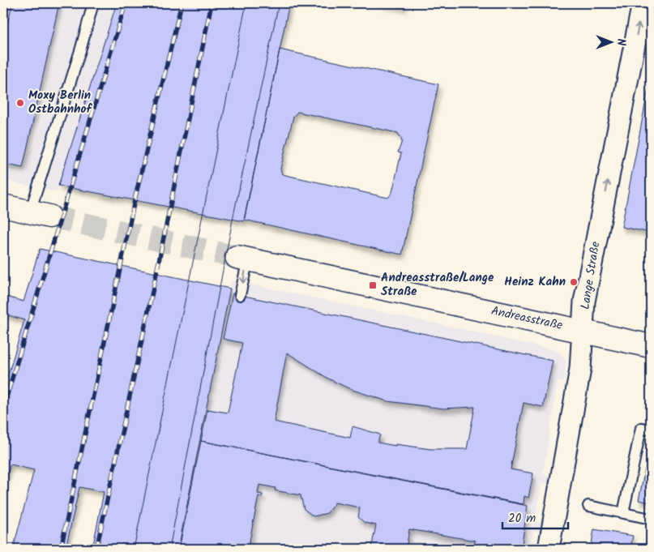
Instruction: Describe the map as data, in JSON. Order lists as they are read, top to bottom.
{
  "streets": {
    "street": ["Lange Straße", "Andreasstraße"]
  },
  "crossings": [
    ["Lange Straße", "Andreasstraße"]
  ],
  "one_way": ["Lange Straße"],
  "places": {
    "other": ["Moxy Berlin Ostbahnhof", "Heinz Kahn"],
    "transit": ["Andreasstraße/Lange Straße"]
  },
  "scale_bar": "20 m",
  "north": "right"
}
